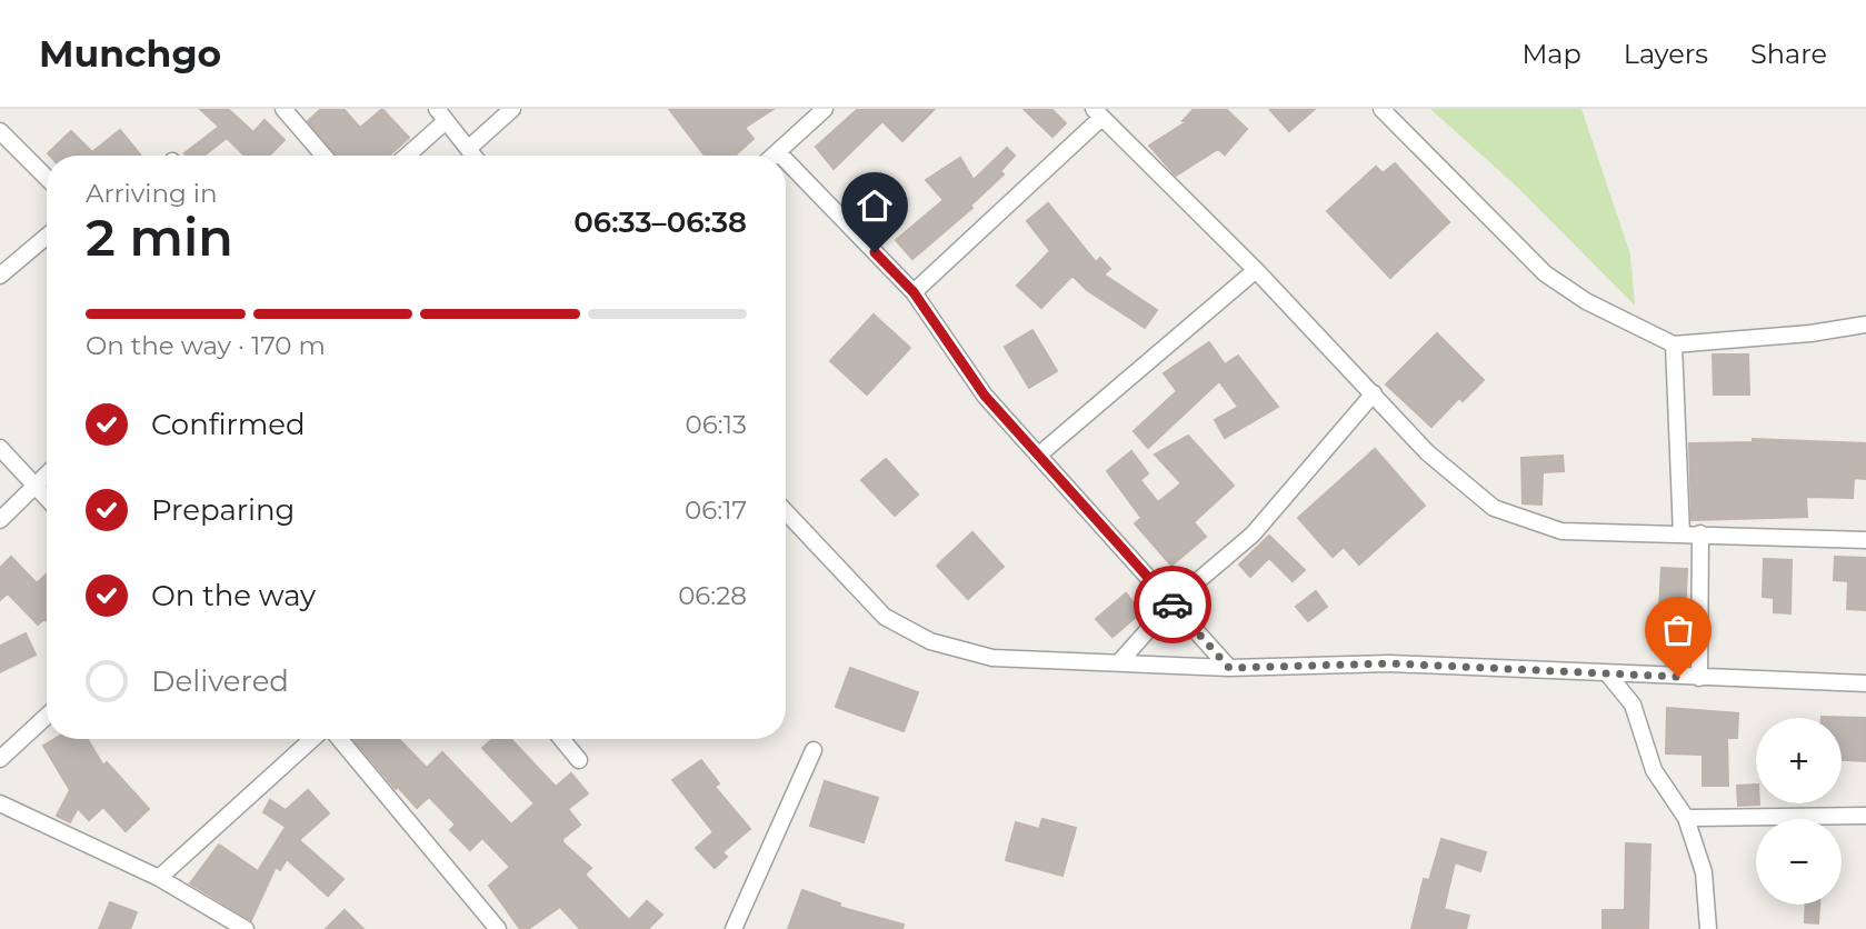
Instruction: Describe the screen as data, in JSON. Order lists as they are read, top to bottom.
{
  "page": {
    "header": "Munchgo",
    "nav": ["Map", "Layers", "Share"],
    "heading": ["2 min", "Arriving in", "06:33–06:38"],
    "bar": "On the way · 170 m",
    "list": [
      ["Confirmed", "06:13"],
      ["Preparing", "06:17"],
      ["On the way", "06:28"],
      "Delivered"
    ],
    "map_buttons": ["+", "−"]
  }
}
